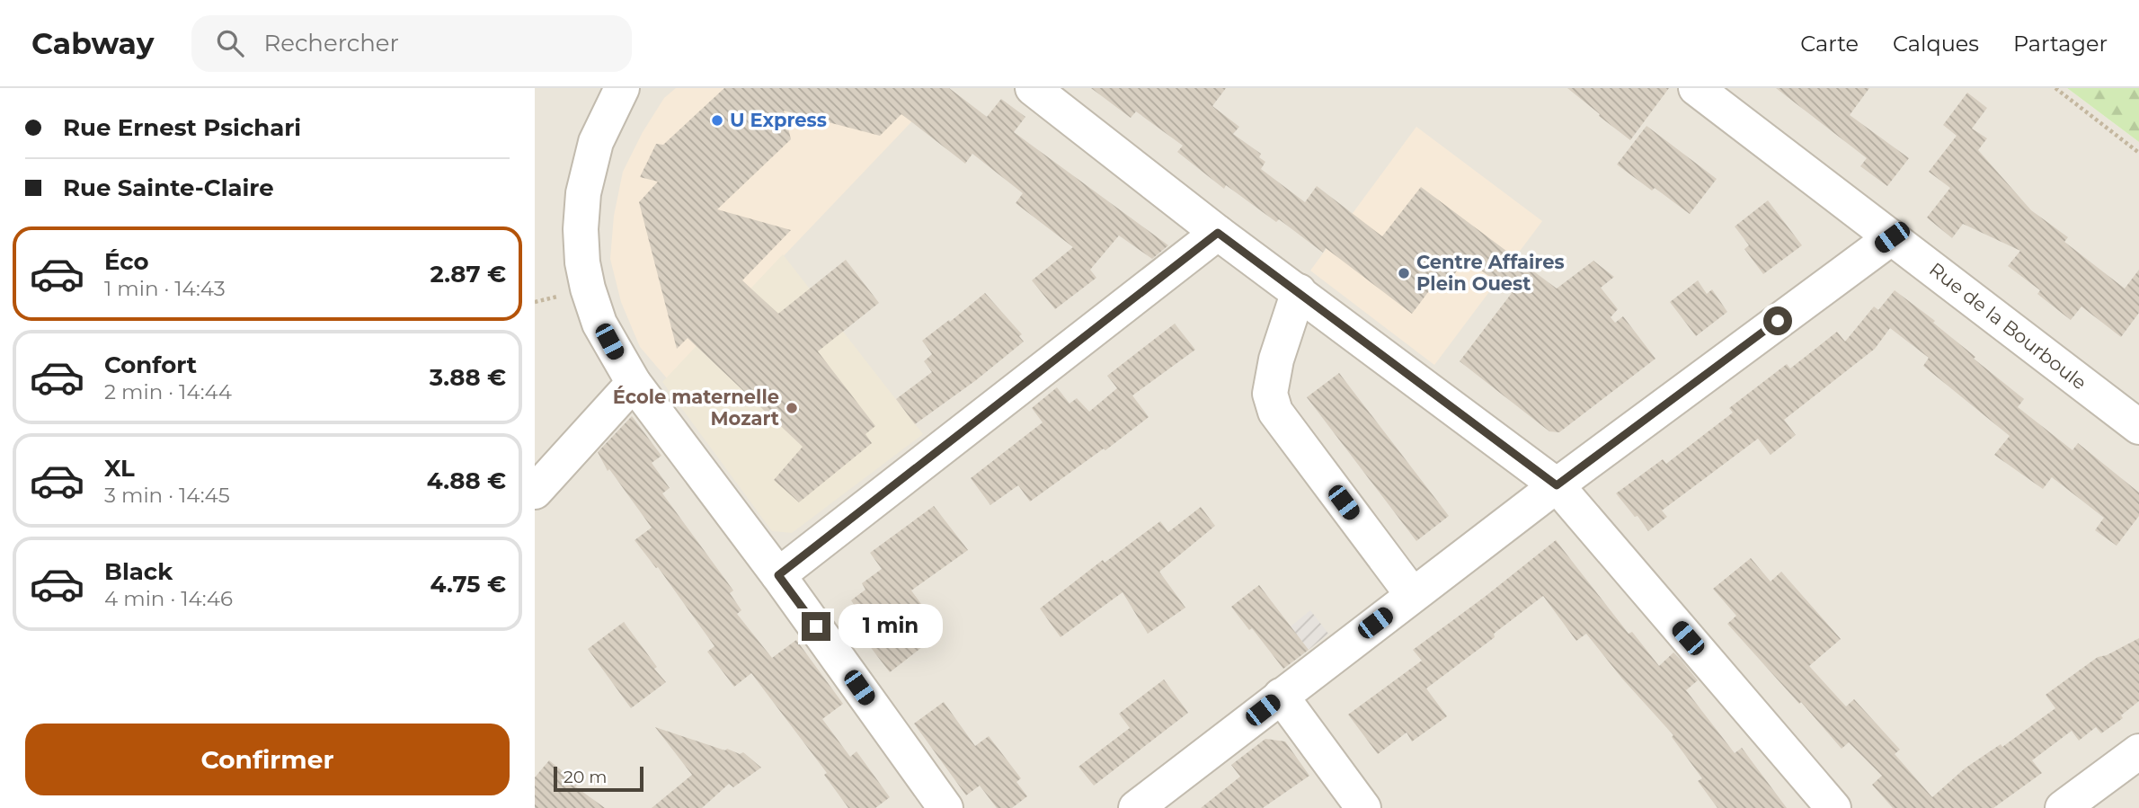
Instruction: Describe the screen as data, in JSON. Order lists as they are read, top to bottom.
{
  "streets": {
    "street": ["Rue de la Bourboule"]
  },
  "places": ["U Express", "Centre Affaires Plein Ouest", "École maternelle Mozart"],
  "scale_bar": "20 m",
  "page": {
    "header": "Cabway",
    "search": "Rechercher",
    "nav": ["Carte", "Calques", "Partager"],
    "banner": ["Rue Ernest Psichari", "Rue Sainte-Claire"],
    "list": [
      {
        "name": "Éco",
        "note": "1 min · 14:43",
        "value": "2.87 €"
      },
      {
        "name": "Confort",
        "note": "2 min · 14:44",
        "value": "3.88 €"
      },
      {
        "name": "XL",
        "note": "3 min · 14:45",
        "value": "4.88 €"
      },
      {
        "name": "Black",
        "note": "4 min · 14:46",
        "value": "4.75 €"
      }
    ],
    "bubble": "1 min",
    "buttons": "Confirmer",
    "scale": "20 m"
  }
}
